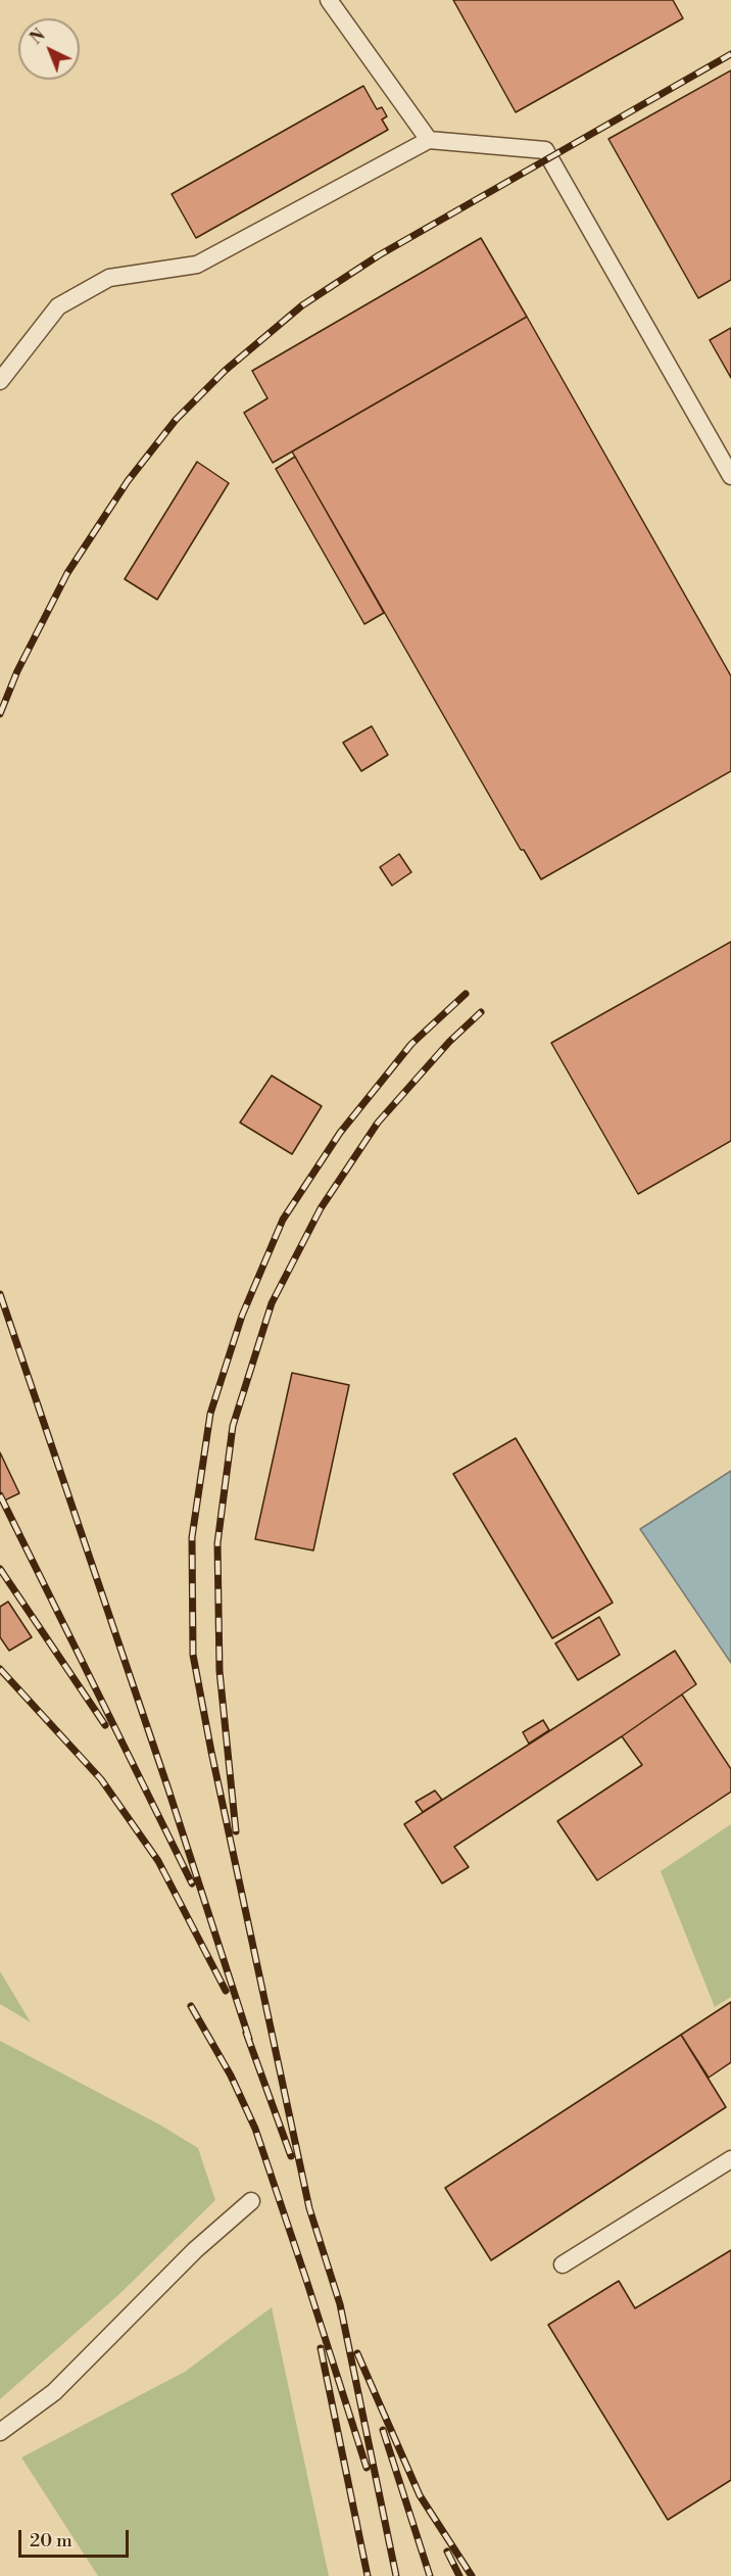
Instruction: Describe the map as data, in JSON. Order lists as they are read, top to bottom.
{
  "scale_bar": "20 m",
  "north": "top left"
}
